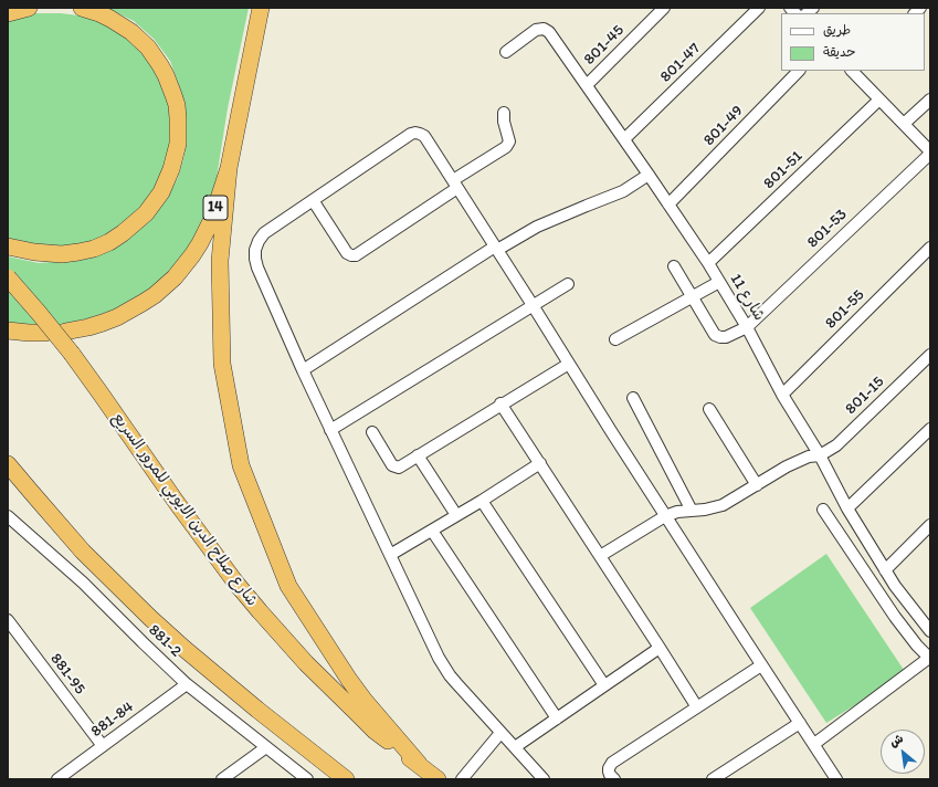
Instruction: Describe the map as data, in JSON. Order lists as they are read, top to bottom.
{
  "streets": {
    "highway": ["14", "شارع صلاح الدين الايوبي للمرور السريع"],
    "street": [
      "801-45",
      "801-47",
      "801-49",
      "801-51",
      "801-53",
      "شارع 11",
      "801-55",
      "801-15",
      "881-2",
      "881-95",
      "881-84"
    ]
  },
  "crossings": [
    ["801-45", "شارع 11"],
    ["801-47", "شارع 11"],
    ["801-49", "شارع 11"],
    ["801-51", "شارع 11"],
    ["801-53", "شارع 11"],
    ["شارع 11", "801-55"],
    ["شارع 11", "801-15"],
    ["881-2", "881-84"],
    ["881-95", "881-84"]
  ],
  "legend": ["طريق", "حديقة"],
  "north": "top left"
}
